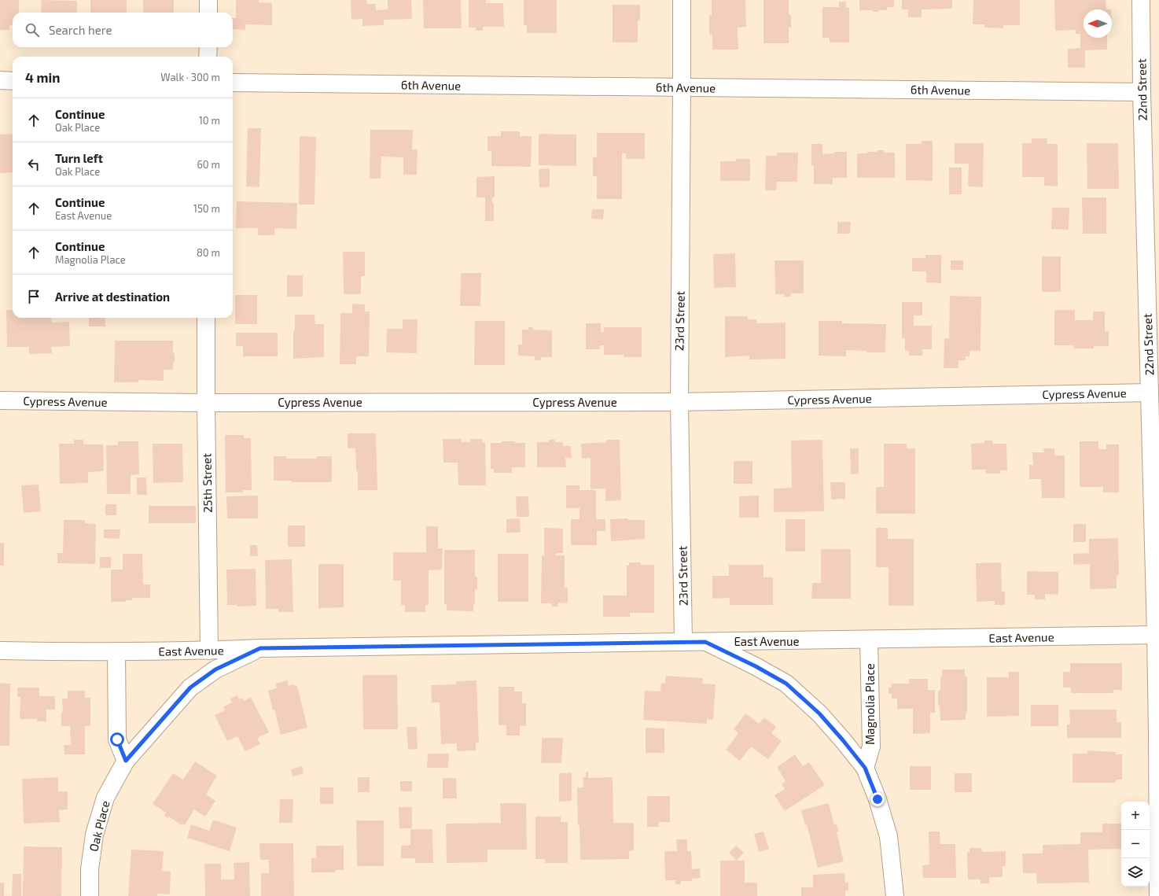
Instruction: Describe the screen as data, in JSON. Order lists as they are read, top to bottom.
{
  "streets": {
    "street": [
      "6th Avenue",
      "22nd Street",
      "23rd Street",
      "Cypress Avenue",
      "25th Street",
      "East Avenue",
      "Magnolia Place",
      "Oak Place"
    ]
  },
  "crossings": [
    ["6th Avenue", "22nd Street"],
    ["6th Avenue", "23rd Street"],
    ["22nd Street", "Cypress Avenue"],
    ["22nd Street", "East Avenue"],
    ["23rd Street", "Cypress Avenue"],
    ["23rd Street", "East Avenue"],
    ["Cypress Avenue", "25th Street"],
    ["25th Street", "East Avenue"],
    ["East Avenue", "Magnolia Place"],
    ["East Avenue", "Oak Place"]
  ],
  "north": "left",
  "page": {
    "search": "Search here",
    "heading": ["4 min", "Walk · 300 m"],
    "list": [
      ["Continue", "Oak Place", "10 m"],
      ["Turn left", "Oak Place", "60 m"],
      ["Continue", "East Avenue", "150 m"],
      ["Continue", "Magnolia Place", "80 m"],
      "Arrive at destination"
    ],
    "map_buttons": ["+", "−"]
  }
}
